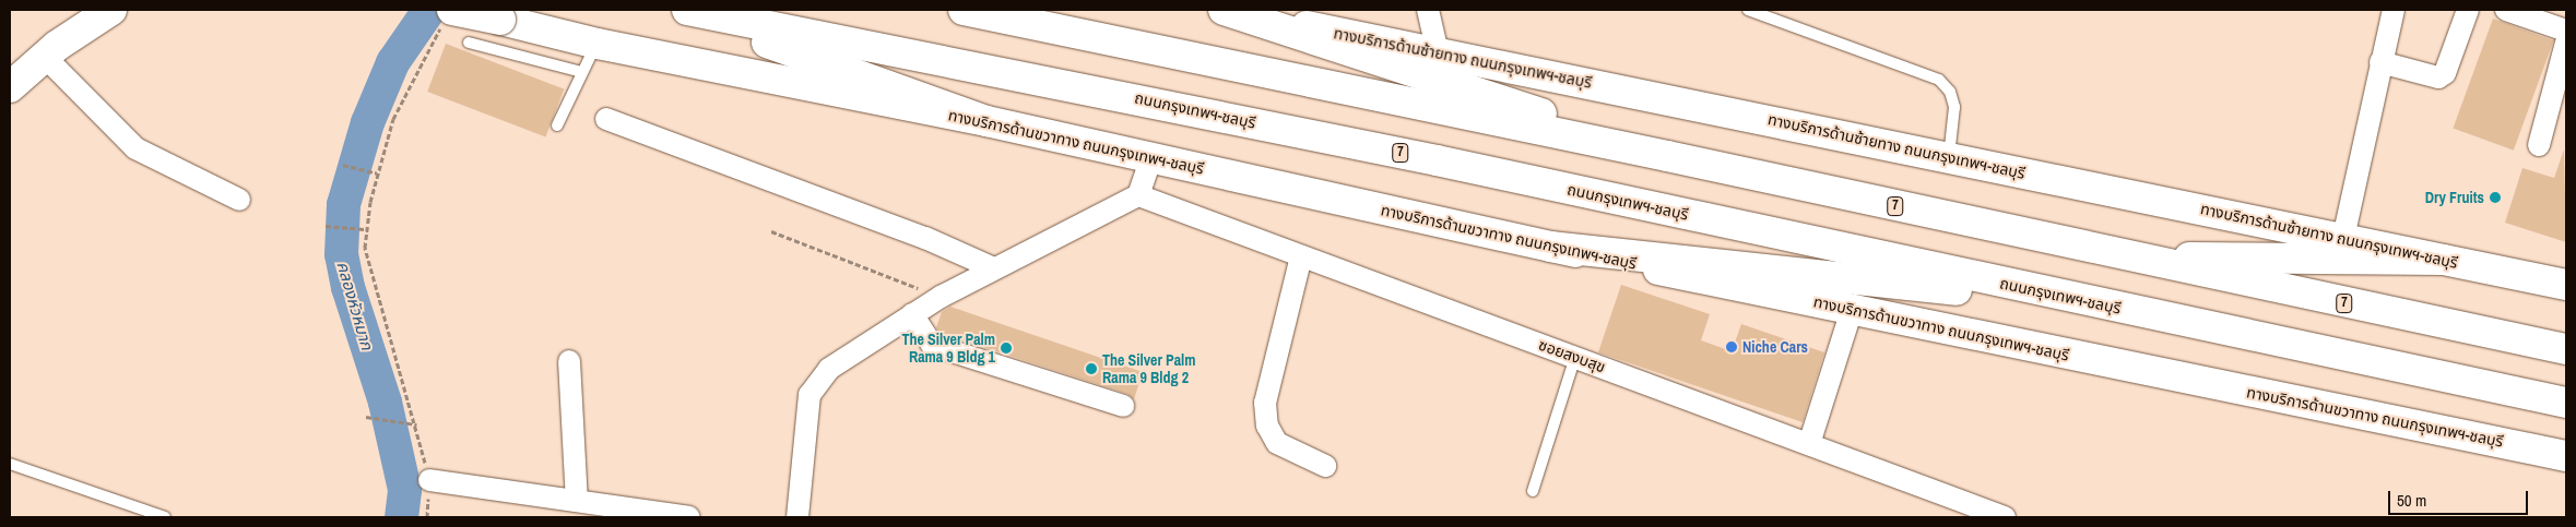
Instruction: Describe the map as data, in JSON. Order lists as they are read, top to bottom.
{
  "streets": {
    "main road": [
      "ทางบริการด้านซ้ายทาง ถนนกรุงเทพฯ-ชลบุรี",
      "ถนนกรุงเทพฯ-ชลบุรี",
      "ทางบริการด้านขวาทาง ถนนกรุงเทพฯ-ชลบุรี",
      "7"
    ],
    "street": ["ซอยสงบสุข"]
  },
  "water": ["คลองหัวหมาก"],
  "places": [
    "Dry Fruits",
    "Niche Cars",
    "The Silver Palm Rama 9 Bldg 1",
    "The Silver Palm Rama 9 Bldg 2"
  ],
  "scale_bar": "50 m"
}
